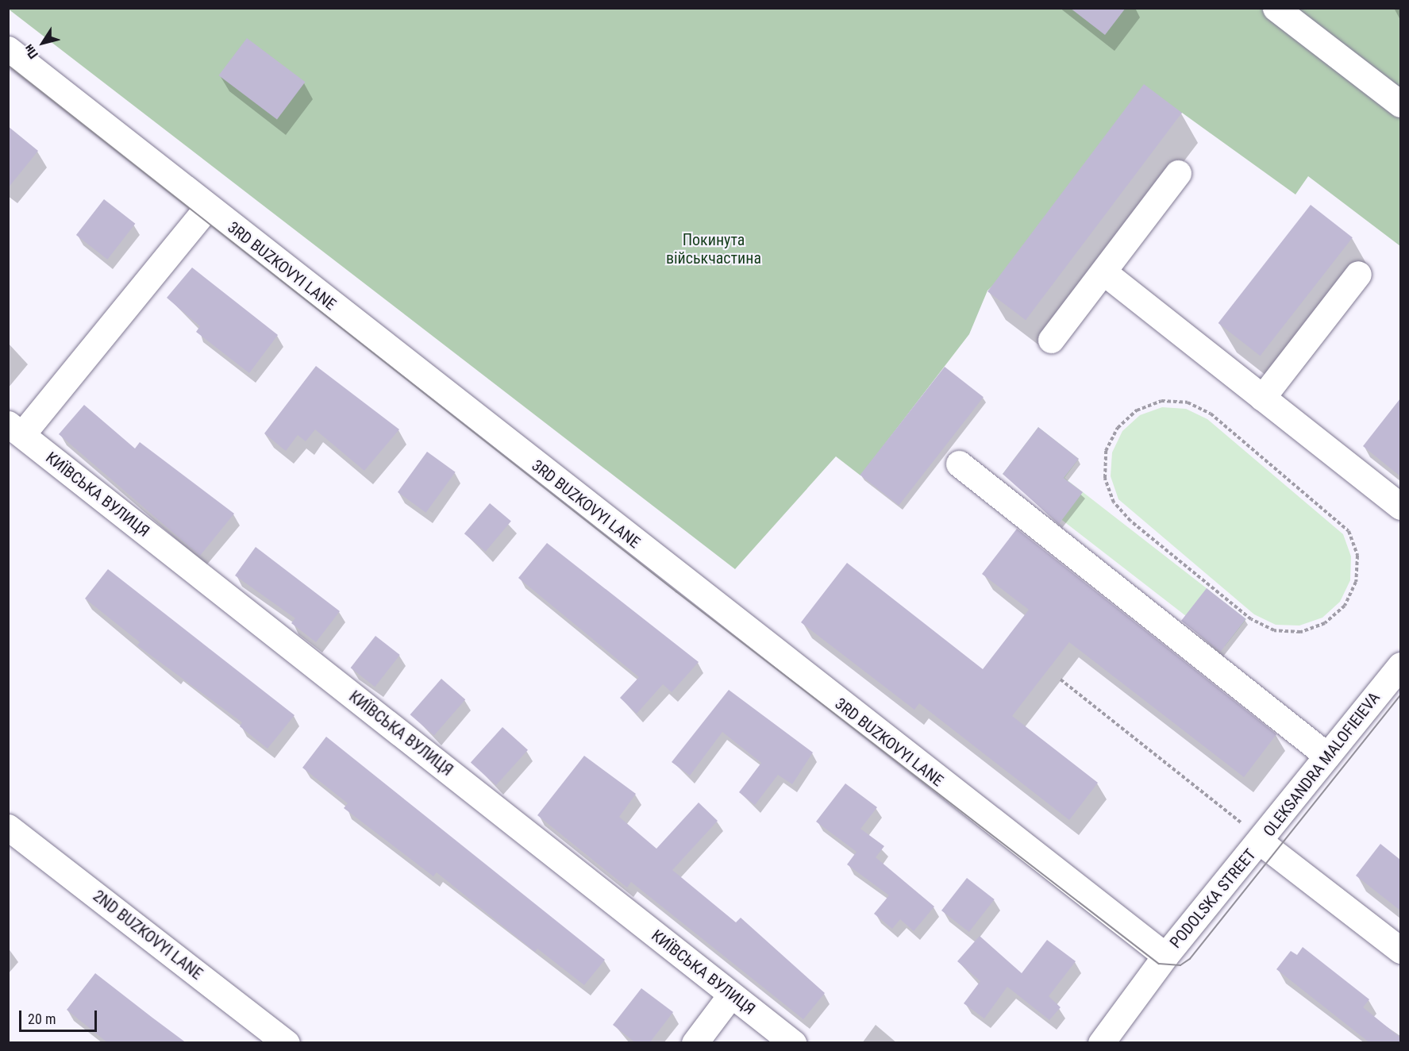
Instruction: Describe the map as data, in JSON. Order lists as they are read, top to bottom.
{
  "streets": {
    "street": [
      "3RD BUZKOVYI LANE",
      "КИЇВСЬКА ВУЛИЦЯ",
      "OLEKSANDRA MALOFIEIEVA",
      "PODOLSKA STREET",
      "2ND BUZKOVYI LANE"
    ]
  },
  "crossings": [
    ["3RD BUZKOVYI LANE", "PODOLSKA STREET"],
    ["OLEKSANDRA MALOFIEIEVA", "PODOLSKA STREET"]
  ],
  "parks": ["Покинута військчастина"],
  "scale_bar": "20 m",
  "north": "bottom left"
}
